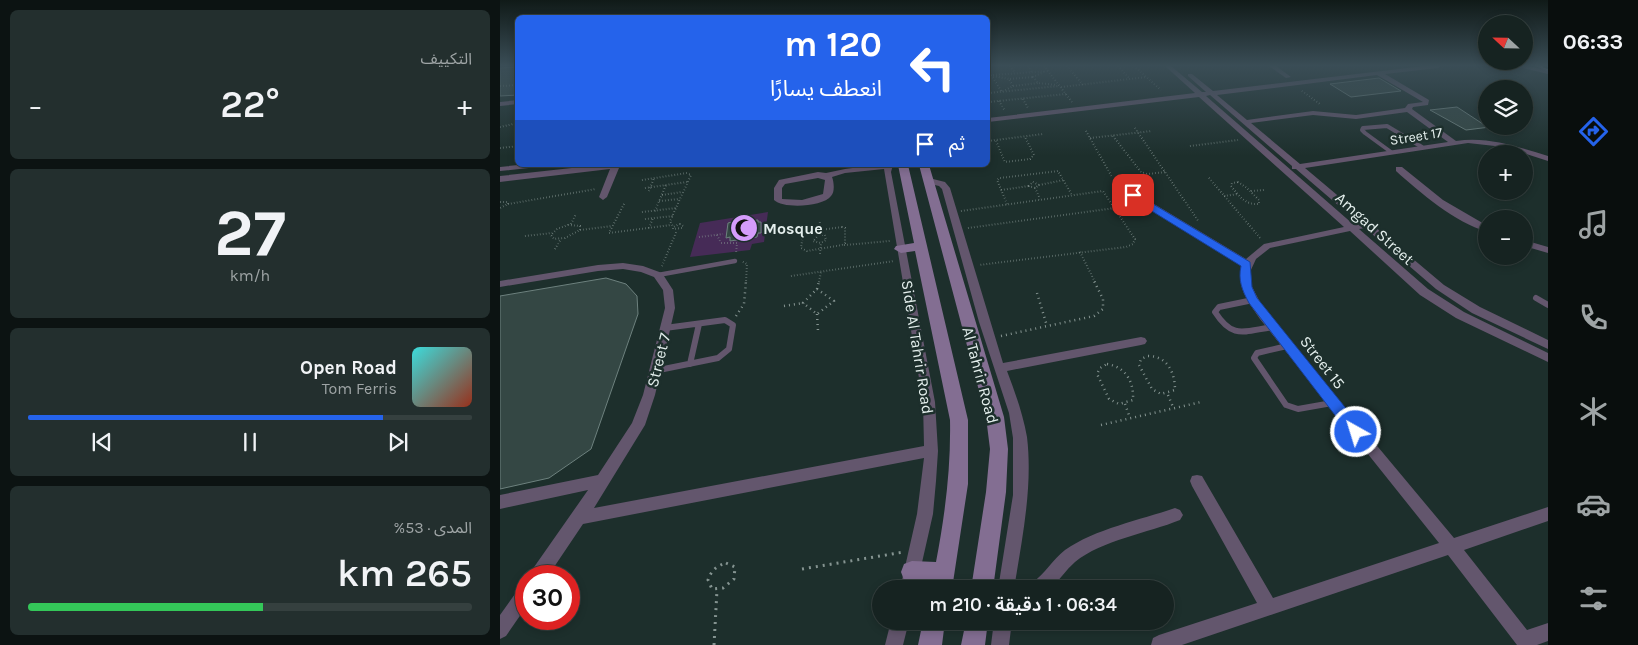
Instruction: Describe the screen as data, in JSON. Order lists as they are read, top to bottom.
{
  "streets": {
    "street": [
      "Street 17",
      "Amgad Street",
      "Side Al Tahrir Road",
      "Street 7",
      "Street 15",
      "Al Tahrir Road"
    ]
  },
  "crossings": [
    ["Street 17", "Amgad Street"]
  ],
  "places": {
    "mosque": ["Mosque"]
  },
  "north": "left",
  "page": {
    "tabs": "06:33",
    "tile": [
      "التكييف",
      ["27", "km/h"],
      ["المدى · 53%", "265 km"]
    ],
    "map_buttons": ["+", "−"],
    "turn": ["120 m", "انعطف يسارًا"],
    "heat": ["−", "22°", "+"],
    "then": "ثم",
    "song": ["Open Road", "Tom Ferris"],
    "limit": "30",
    "trip": "06:34 · 1 دقيقة · 210 m"
  }
}
